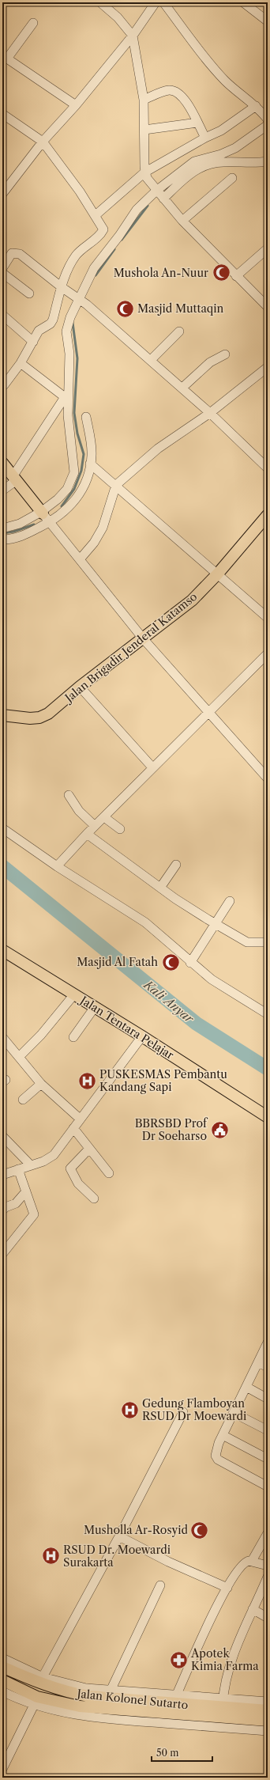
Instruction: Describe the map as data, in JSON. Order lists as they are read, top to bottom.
{
  "streets": {
    "main road": ["Jalan Brigadir Jenderal Katamso", "Jalan Tentara Pelajar", "Jalan Kolonel Sutarto"]
  },
  "water": ["Kali Anyar"],
  "places": {
    "mosque": [
      "Mushola An-Nuur",
      "Masjid Muttaqin",
      "Masjid Al Fatah",
      "Musholla Ar-Rosyid"
    ],
    "hospital": ["PUSKESMAS Pembantu Kandang Sapi", "Gedung Flamboyan RSUD Dr Moewardi", "RSUD Dr. Moewardi Surakarta"],
    "public building": ["BBRSBD Prof Dr Soeharso"],
    "pharmacy": ["Apotek Kimia Farma"]
  },
  "scale_bar": "50 m"
}
